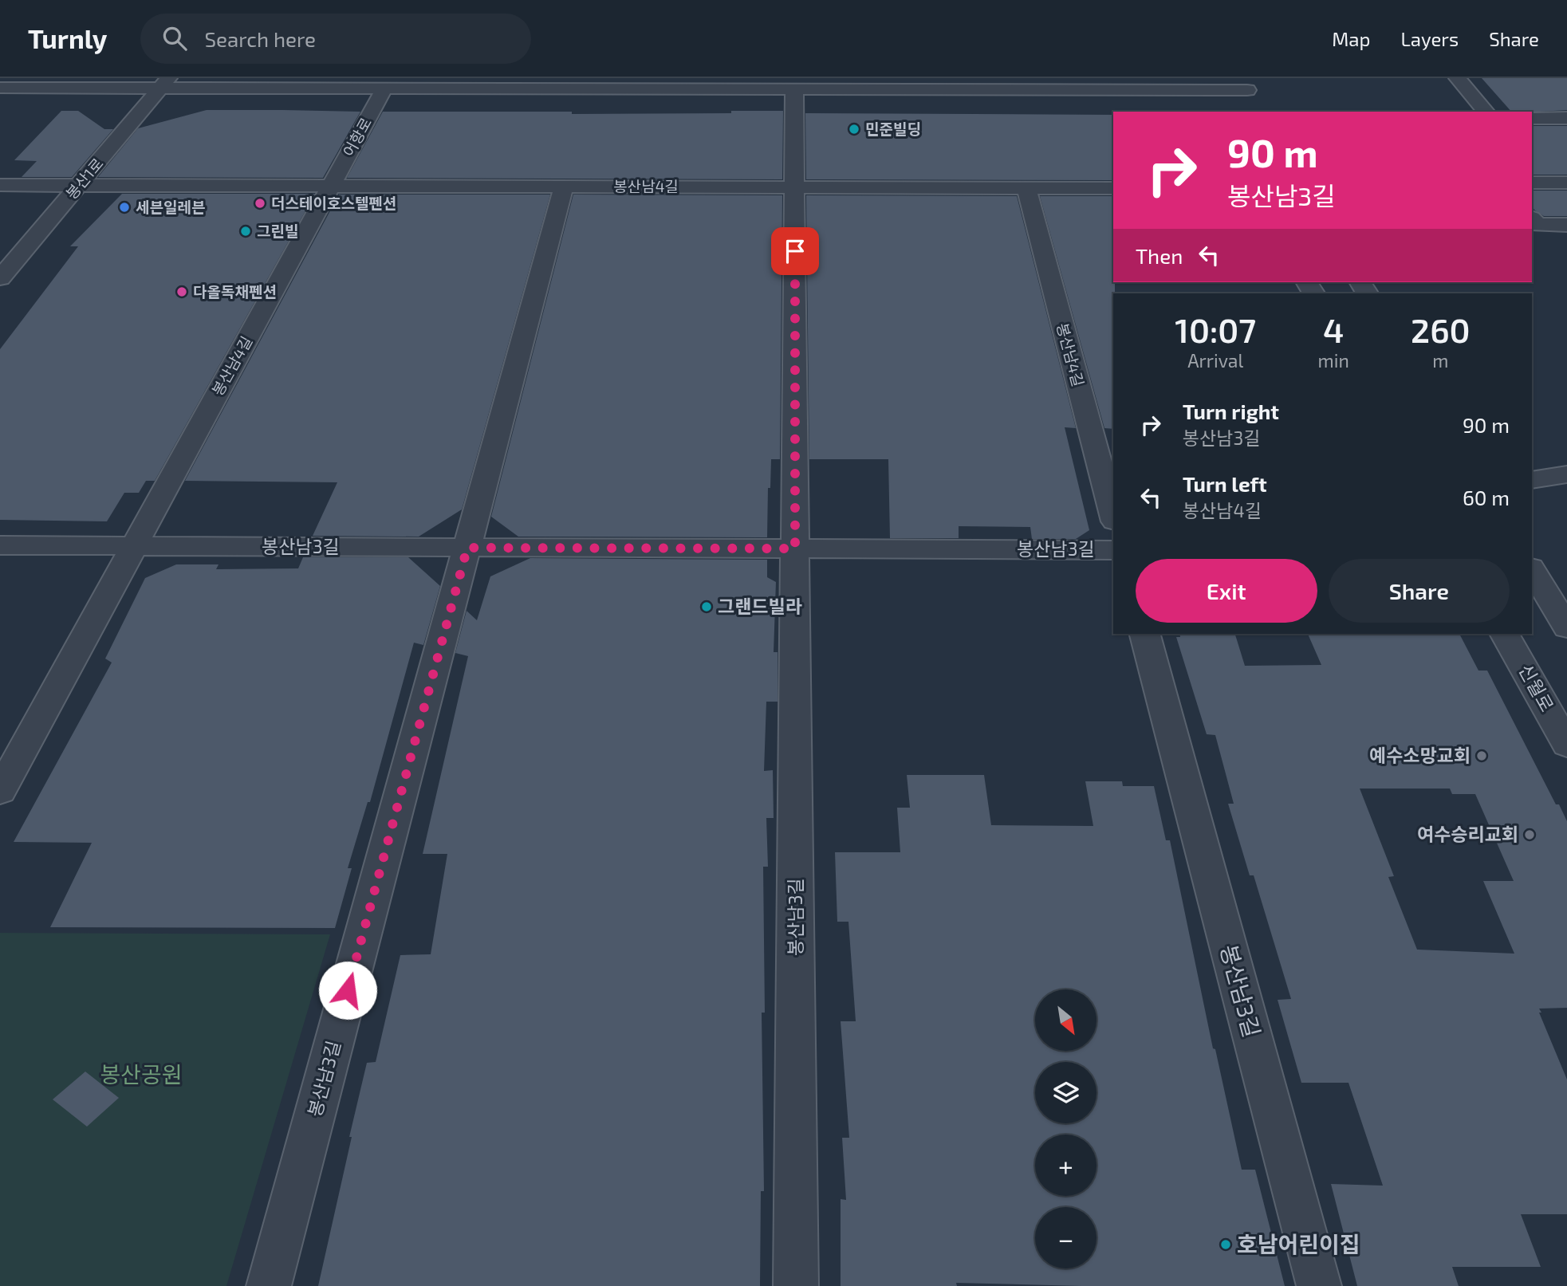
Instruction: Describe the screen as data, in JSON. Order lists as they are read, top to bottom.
{
  "streets": {
    "street": [
      "어항로",
      "봉산1로",
      "봉산남4길",
      "봉산남3길",
      "신월로"
    ]
  },
  "crossings": [
    ["어항로", "봉산남4길"],
    ["봉산1로", "봉산남4길"],
    ["봉산남4길", "봉산남3길"]
  ],
  "parks": ["봉산공원"],
  "places": [
    "민준빌딩",
    "더스테이호스텔펜션",
    "세븐일레븐",
    "그린빌",
    "다올독채펜션",
    "그랜드빌라",
    "예수소망교회",
    "여수승리교회",
    "호남어린이집"
  ],
  "north": "bottom right",
  "page": {
    "header": "Turnly",
    "search": "Search here",
    "nav": ["Map", "Layers", "Share"],
    "turn": ["90 m", "봉산남3길"],
    "then": "Then",
    "eta": [
      "10:07",
      "Arrival",
      "4",
      "min",
      "260",
      "m"
    ],
    "list": [
      {
        "name": "Turn right",
        "note": "봉산남3길",
        "value": "90 m"
      },
      {
        "name": "Turn left",
        "note": "봉산남4길",
        "value": "60 m"
      }
    ],
    "buttons": ["Exit", "Share"],
    "map_buttons": ["+", "−"]
  }
}
